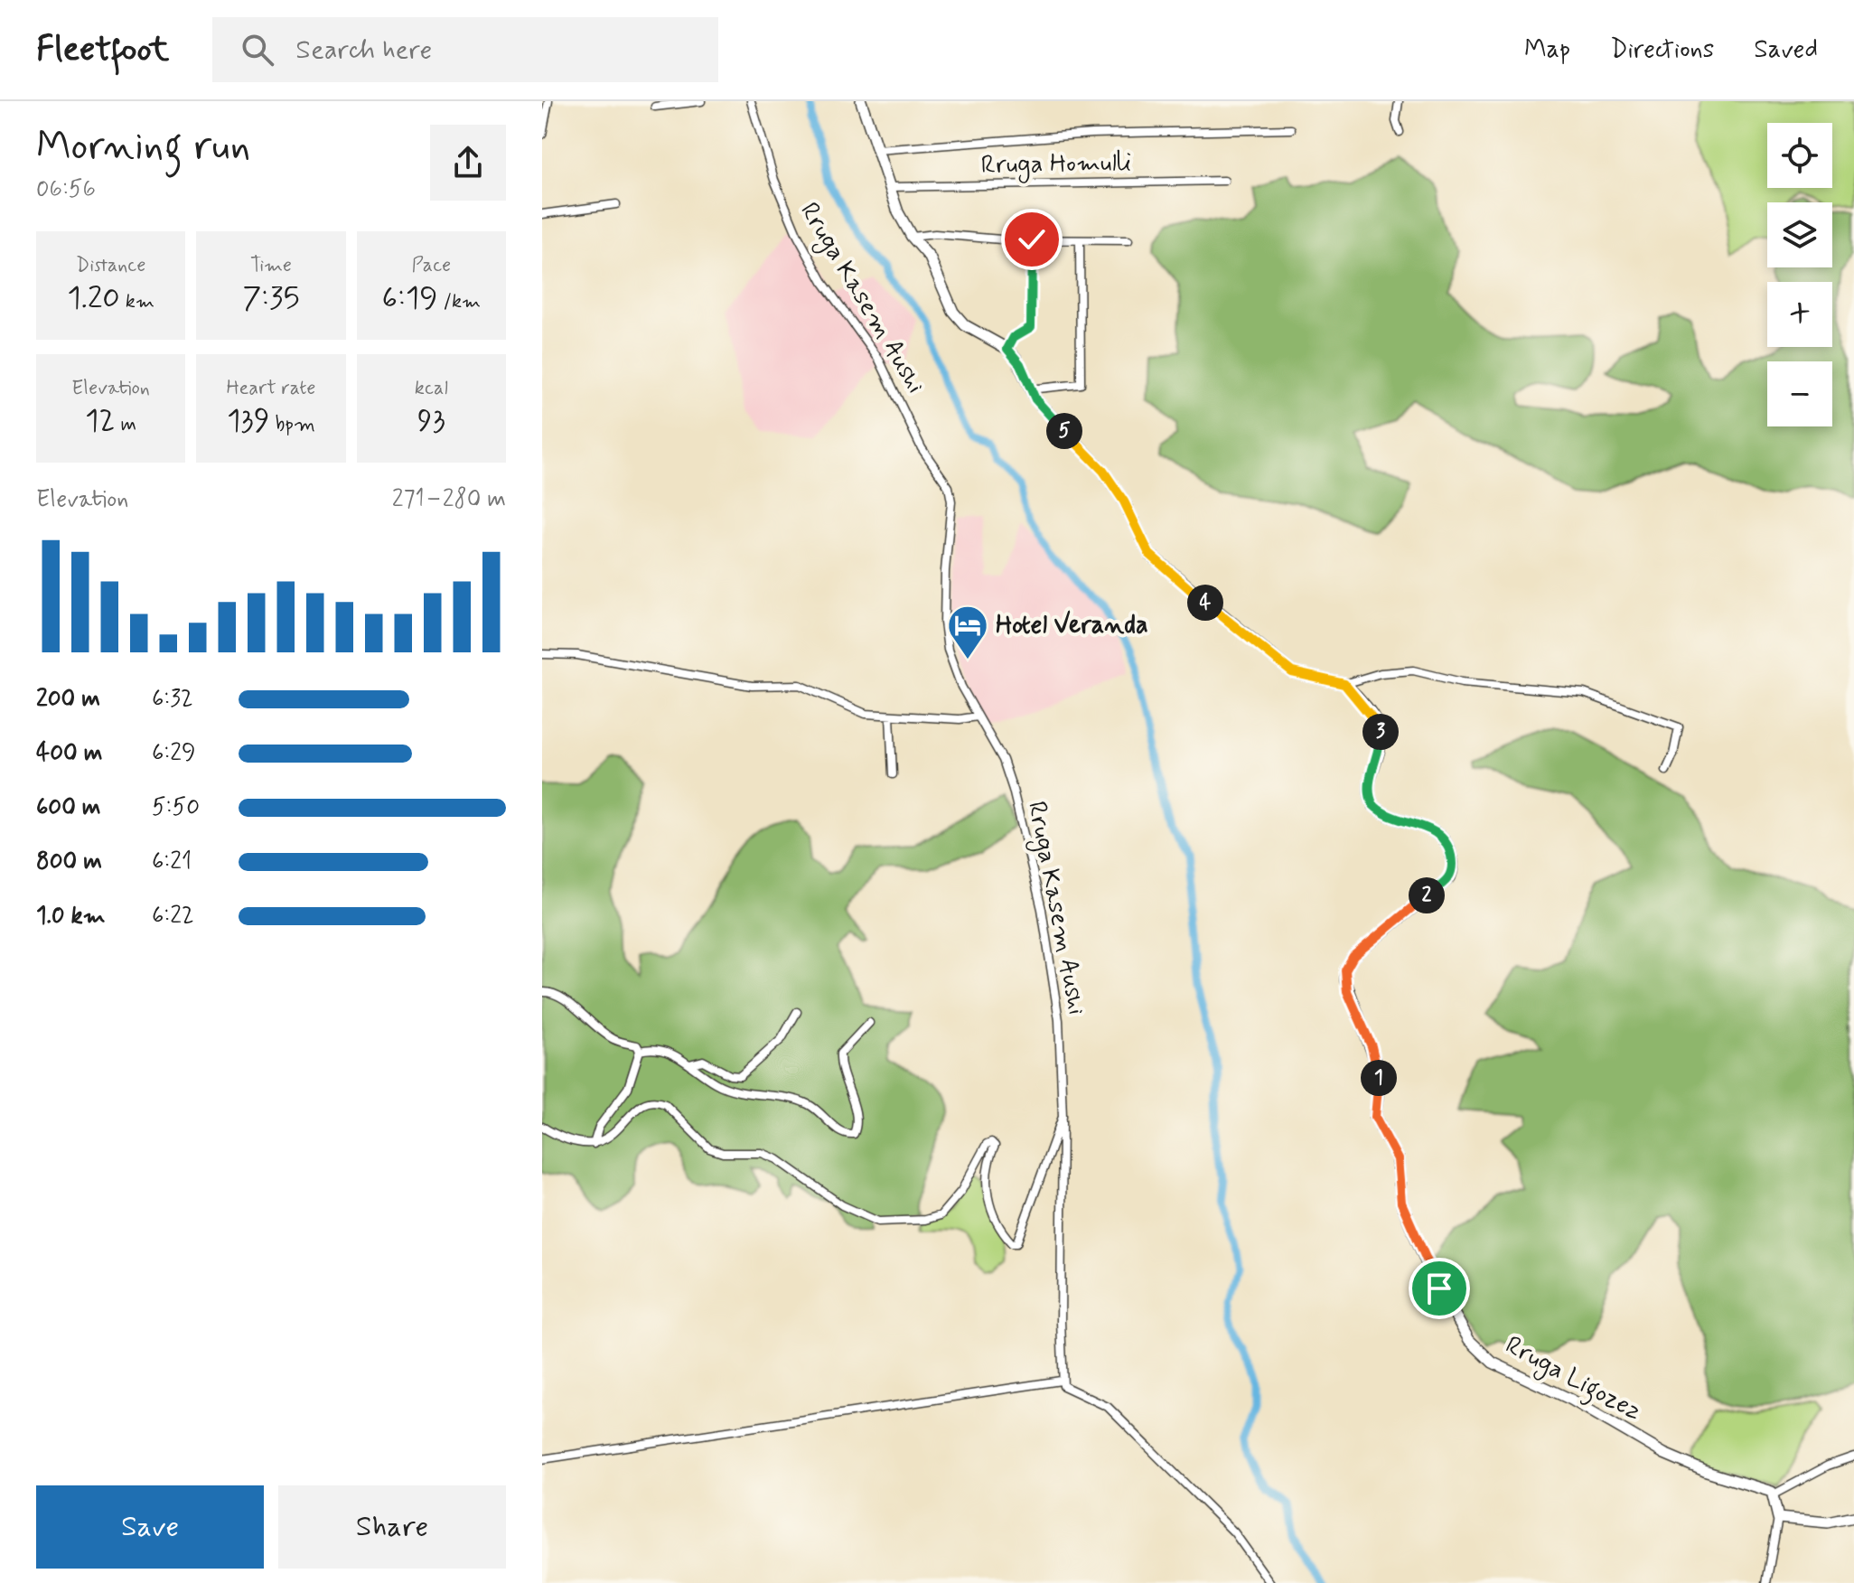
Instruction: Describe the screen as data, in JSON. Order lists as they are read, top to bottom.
{
  "streets": {
    "street": ["Rruga Homulli", "Rruga Kasem Aushi", "Rruga Ligozez"]
  },
  "places": {
    "hotel": ["Hotel Veranda"]
  },
  "page": {
    "header": "Fleetfoot",
    "search": "Search here",
    "nav": ["Map", "Directions", "Saved"],
    "heading": ["Morning run", "06:56"],
    "map_buttons": ["+", "−"],
    "stats": [
      ["Distance", "1.20 km"],
      ["Time", "7:35"],
      ["Pace", "6:19 /km"],
      ["Elevation", "12 m"],
      ["Heart rate", "139 bpm"],
      ["kcal", "93"]
    ],
    "pins": [
      "5",
      "4",
      "3",
      "2",
      "1"
    ],
    "chart": ["Elevation", "271–280 m"],
    "list": [
      {
        "name": "200 m",
        "note": "6:32"
      },
      {
        "name": "400 m",
        "note": "6:29"
      },
      {
        "name": "600 m",
        "note": "5:50"
      },
      {
        "name": "800 m",
        "note": "6:21"
      },
      {
        "name": "1.0 km",
        "note": "6:22"
      }
    ],
    "buttons": ["Save", "Share"]
  }
}
